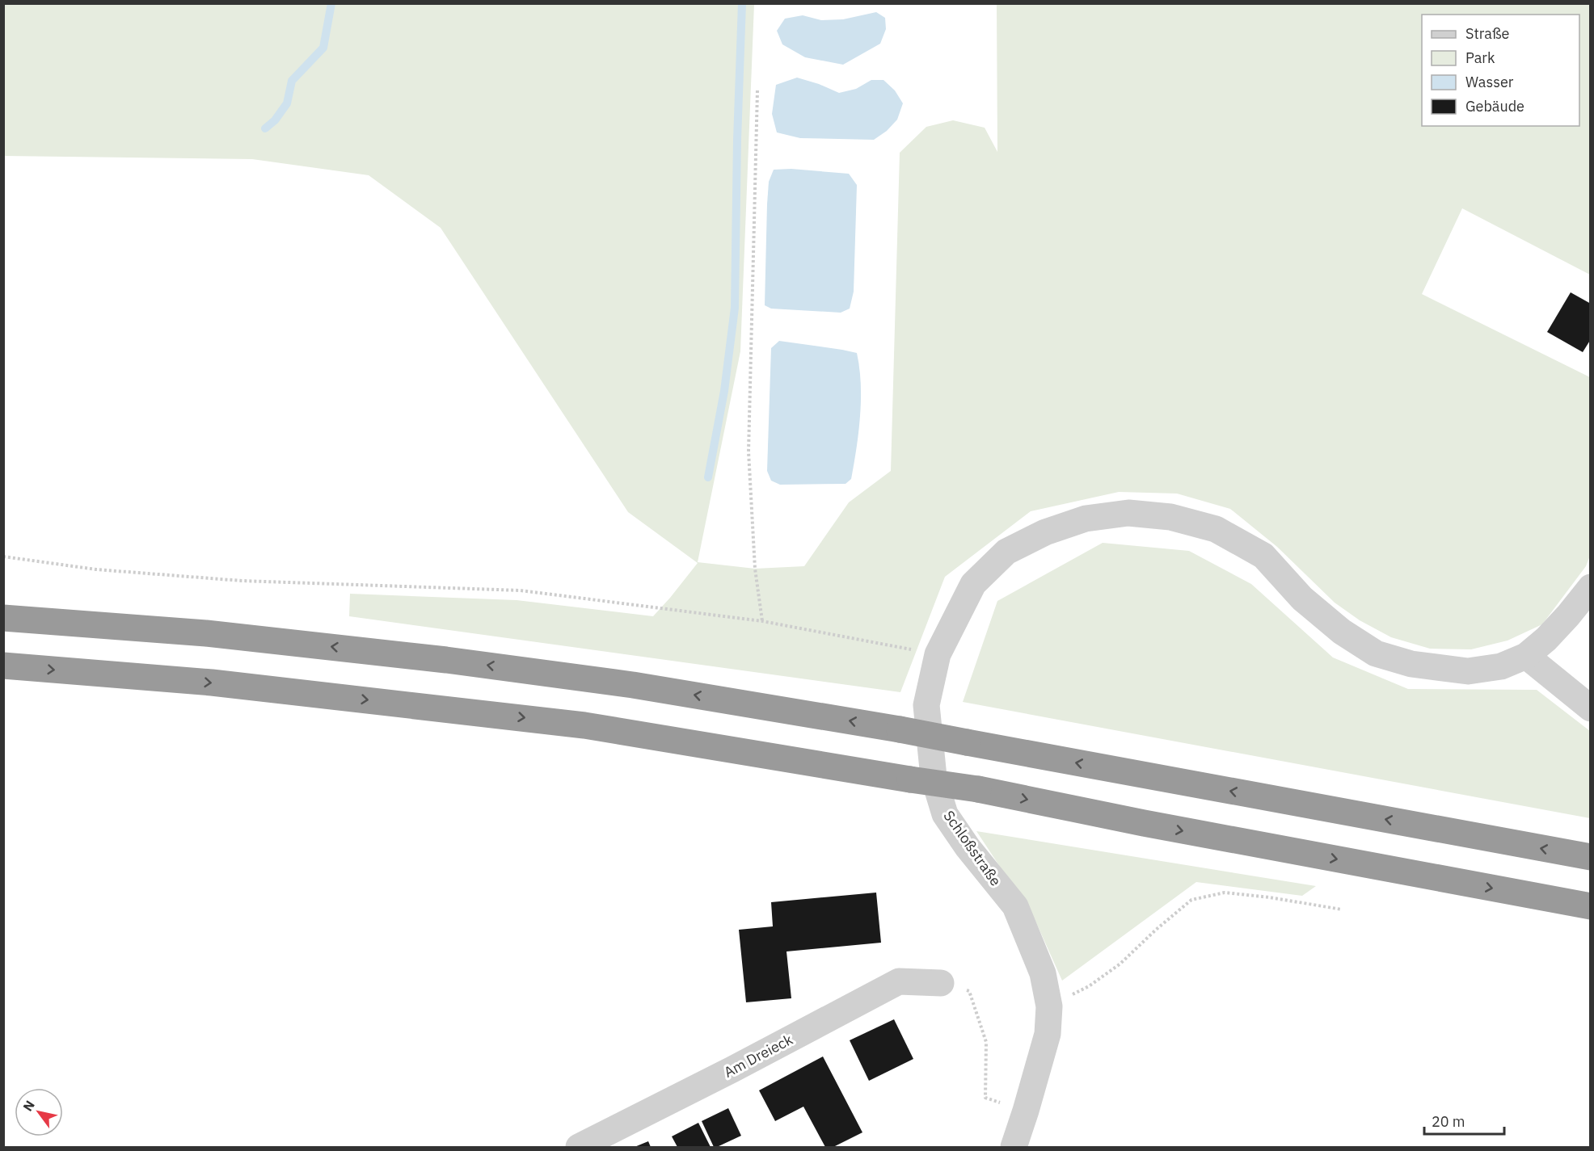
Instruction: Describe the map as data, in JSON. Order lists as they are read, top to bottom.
{
  "streets": {
    "street": ["Schloßstraße", "Am Dreieck"]
  },
  "legend": [
    "Straße",
    "Park",
    "Wasser",
    "Gebäude"
  ],
  "scale_bar": "20 m",
  "north": "top left"
}
